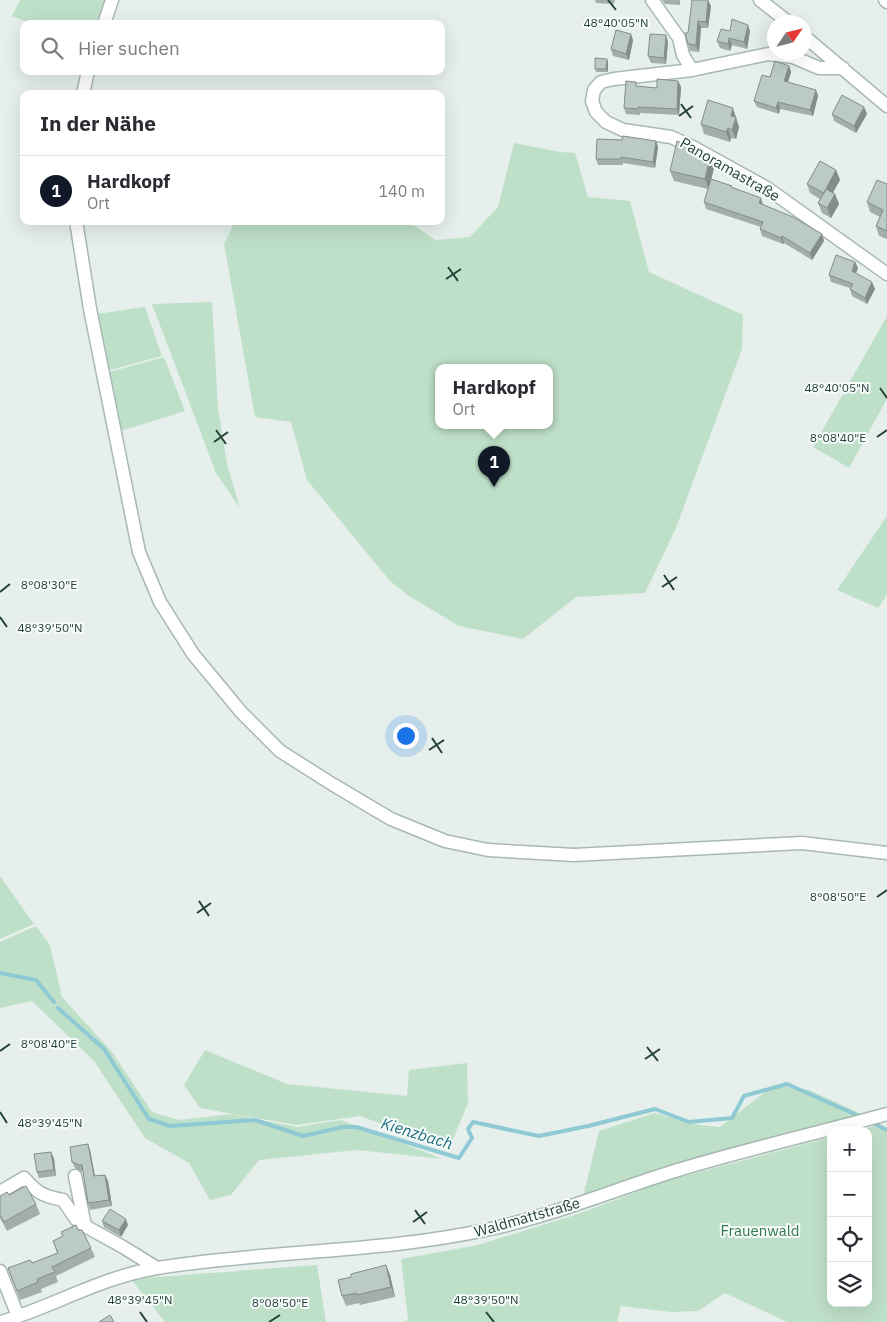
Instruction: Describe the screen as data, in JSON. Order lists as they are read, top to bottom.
{
  "streets": {
    "street": ["Panoramastraße", "Waldmattstraße"]
  },
  "water": ["Kienzbach"],
  "parks": ["Frauenwald"],
  "north": "top right",
  "page": {
    "search": "Hier suchen",
    "heading": "In der Nähe",
    "list": [
      {
        "mark": "1",
        "name": "Hardkopf",
        "note": "Ort",
        "value": "140 m"
      }
    ],
    "popup": ["Hardkopf", "Ort"],
    "pins": "1",
    "map_buttons": ["+", "−"]
  },
  "coordinates": [
    "48°40'05\"N",
    "8°08'40\"E",
    "8°08'30\"E",
    "48°39'50\"N",
    "8°08'50\"E",
    "48°39'45\"N"
  ]
}
